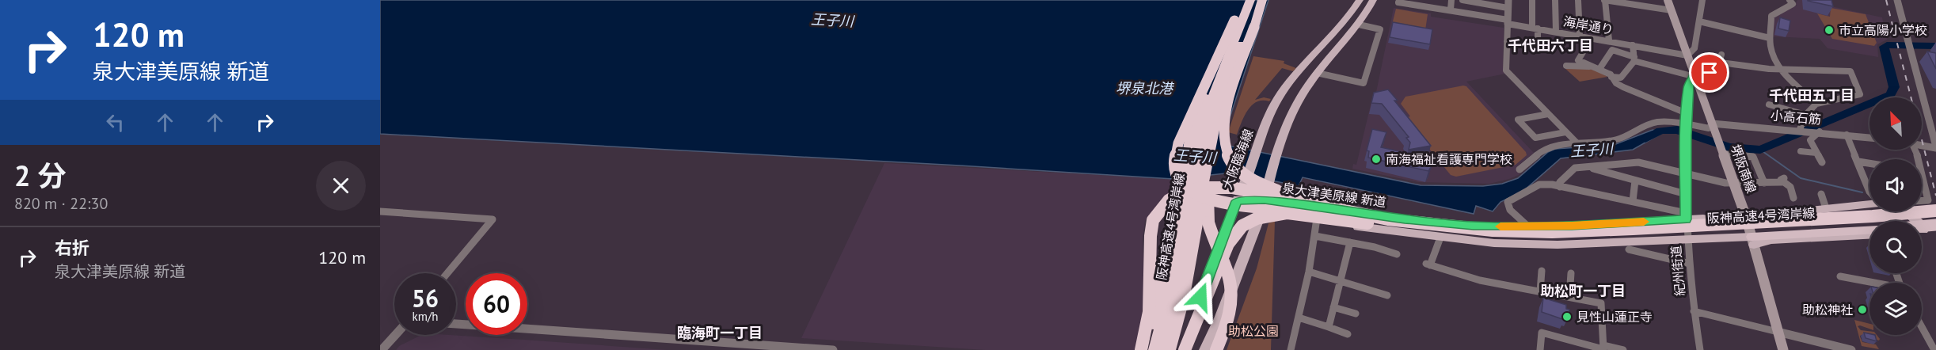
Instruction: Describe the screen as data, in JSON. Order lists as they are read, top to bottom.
{
  "streets": {
    "highway": ["阪神高速4号湾岸線"],
    "main road": ["大阪臨海線", "堺阪南線", "泉大津美原線 新道"],
    "street": ["海岸通り", "小高石筋", "紀州街道"]
  },
  "crossings": [
    ["海岸通り", "堺阪南線"],
    ["小高石筋", "堺阪南線"],
    ["大阪臨海線", "泉大津美原線 新道"],
    ["堺阪南線", "泉大津美原線 新道"],
    ["堺阪南線", "紀州街道"],
    ["泉大津美原線 新道", "紀州街道"]
  ],
  "districts": [
    "千代田六丁目",
    "千代田五丁目",
    "助松町一丁目",
    "臨海町一丁目"
  ],
  "water": ["王子川", "堺泉北港"],
  "parks": ["助松公園"],
  "places": [
    "市立高陽小学校",
    "南海福祉看護専門学校",
    "助松神社",
    "見性山蓮正寺"
  ],
  "north": "top left",
  "page": {
    "turn": ["120 m", "泉大津美原線 新道"],
    "heading": ["2 分", "820 m · 22:30"],
    "list": [
      {
        "name": "右折",
        "note": "泉大津美原線 新道",
        "value": "120 m"
      }
    ],
    "speed": "56 km/h",
    "limit": "60"
  }
}
